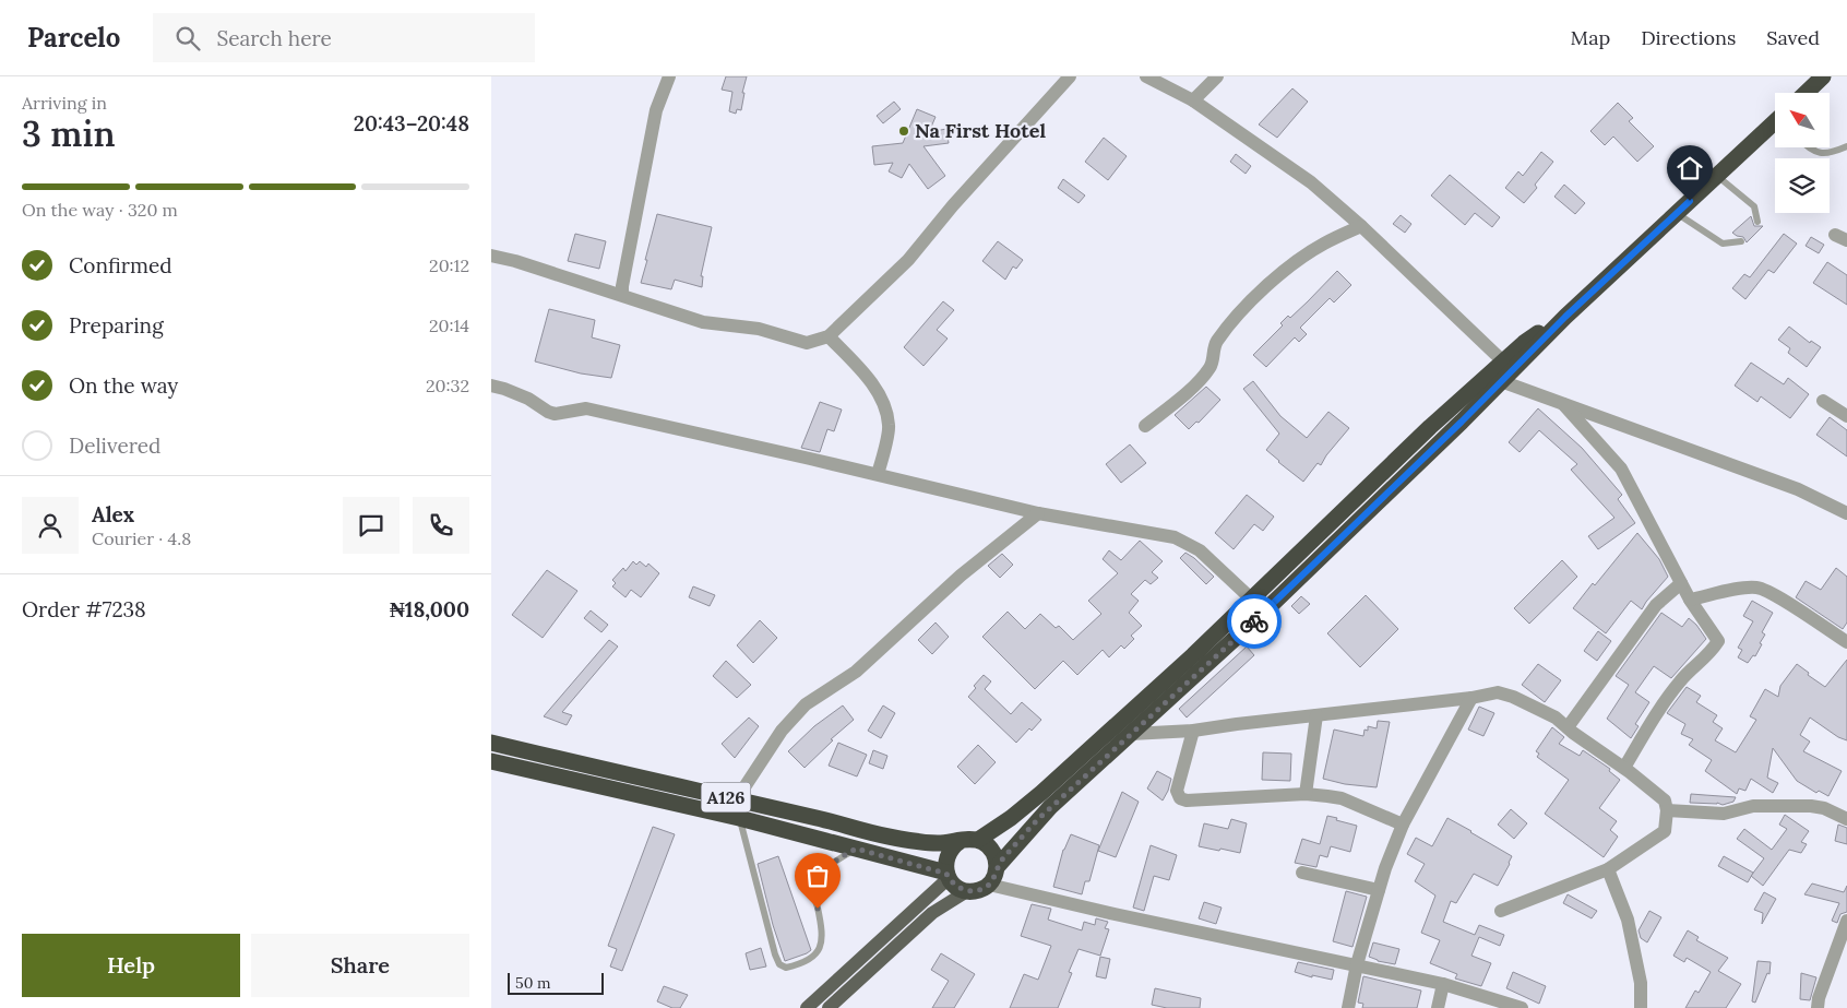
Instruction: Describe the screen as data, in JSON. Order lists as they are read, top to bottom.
{
  "streets": {
    "highway": ["A126"]
  },
  "places": ["Na First Hotel"],
  "scale_bar": "50 m",
  "north": "top left",
  "page": {
    "header": "Parcelo",
    "search": "Search here",
    "nav": ["Map", "Directions", "Saved"],
    "heading": ["3 min", "Arriving in", "20:43–20:48"],
    "panel": [
      "Alex",
      "Courier · 4.8",
      "Order #7238",
      "₦18,000"
    ],
    "bar": "On the way · 320 m",
    "list": [
      ["Confirmed", "20:12"],
      ["Preparing", "20:14"],
      ["On the way", "20:32"],
      "Delivered"
    ],
    "buttons": ["Help", "Share"],
    "scale": "50 m"
  }
}
